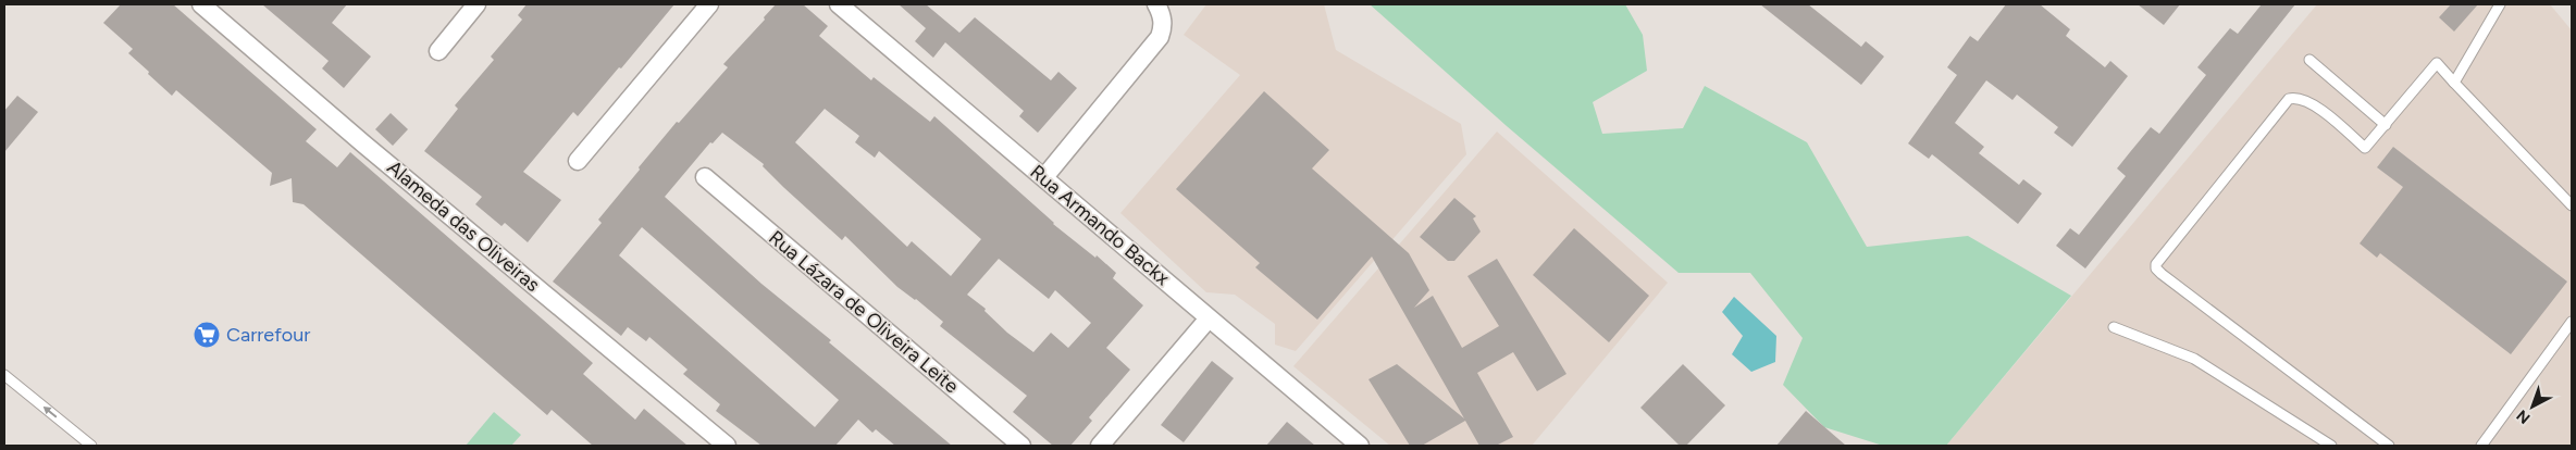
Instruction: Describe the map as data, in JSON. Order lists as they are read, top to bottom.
{
  "streets": {
    "street": ["Rua Armando Backx", "Alameda das Oliveiras", "Rua Lázara de Oliveira Leite"]
  },
  "places": {
    "supermarket": ["Carrefour"]
  },
  "north": "bottom left"
}
